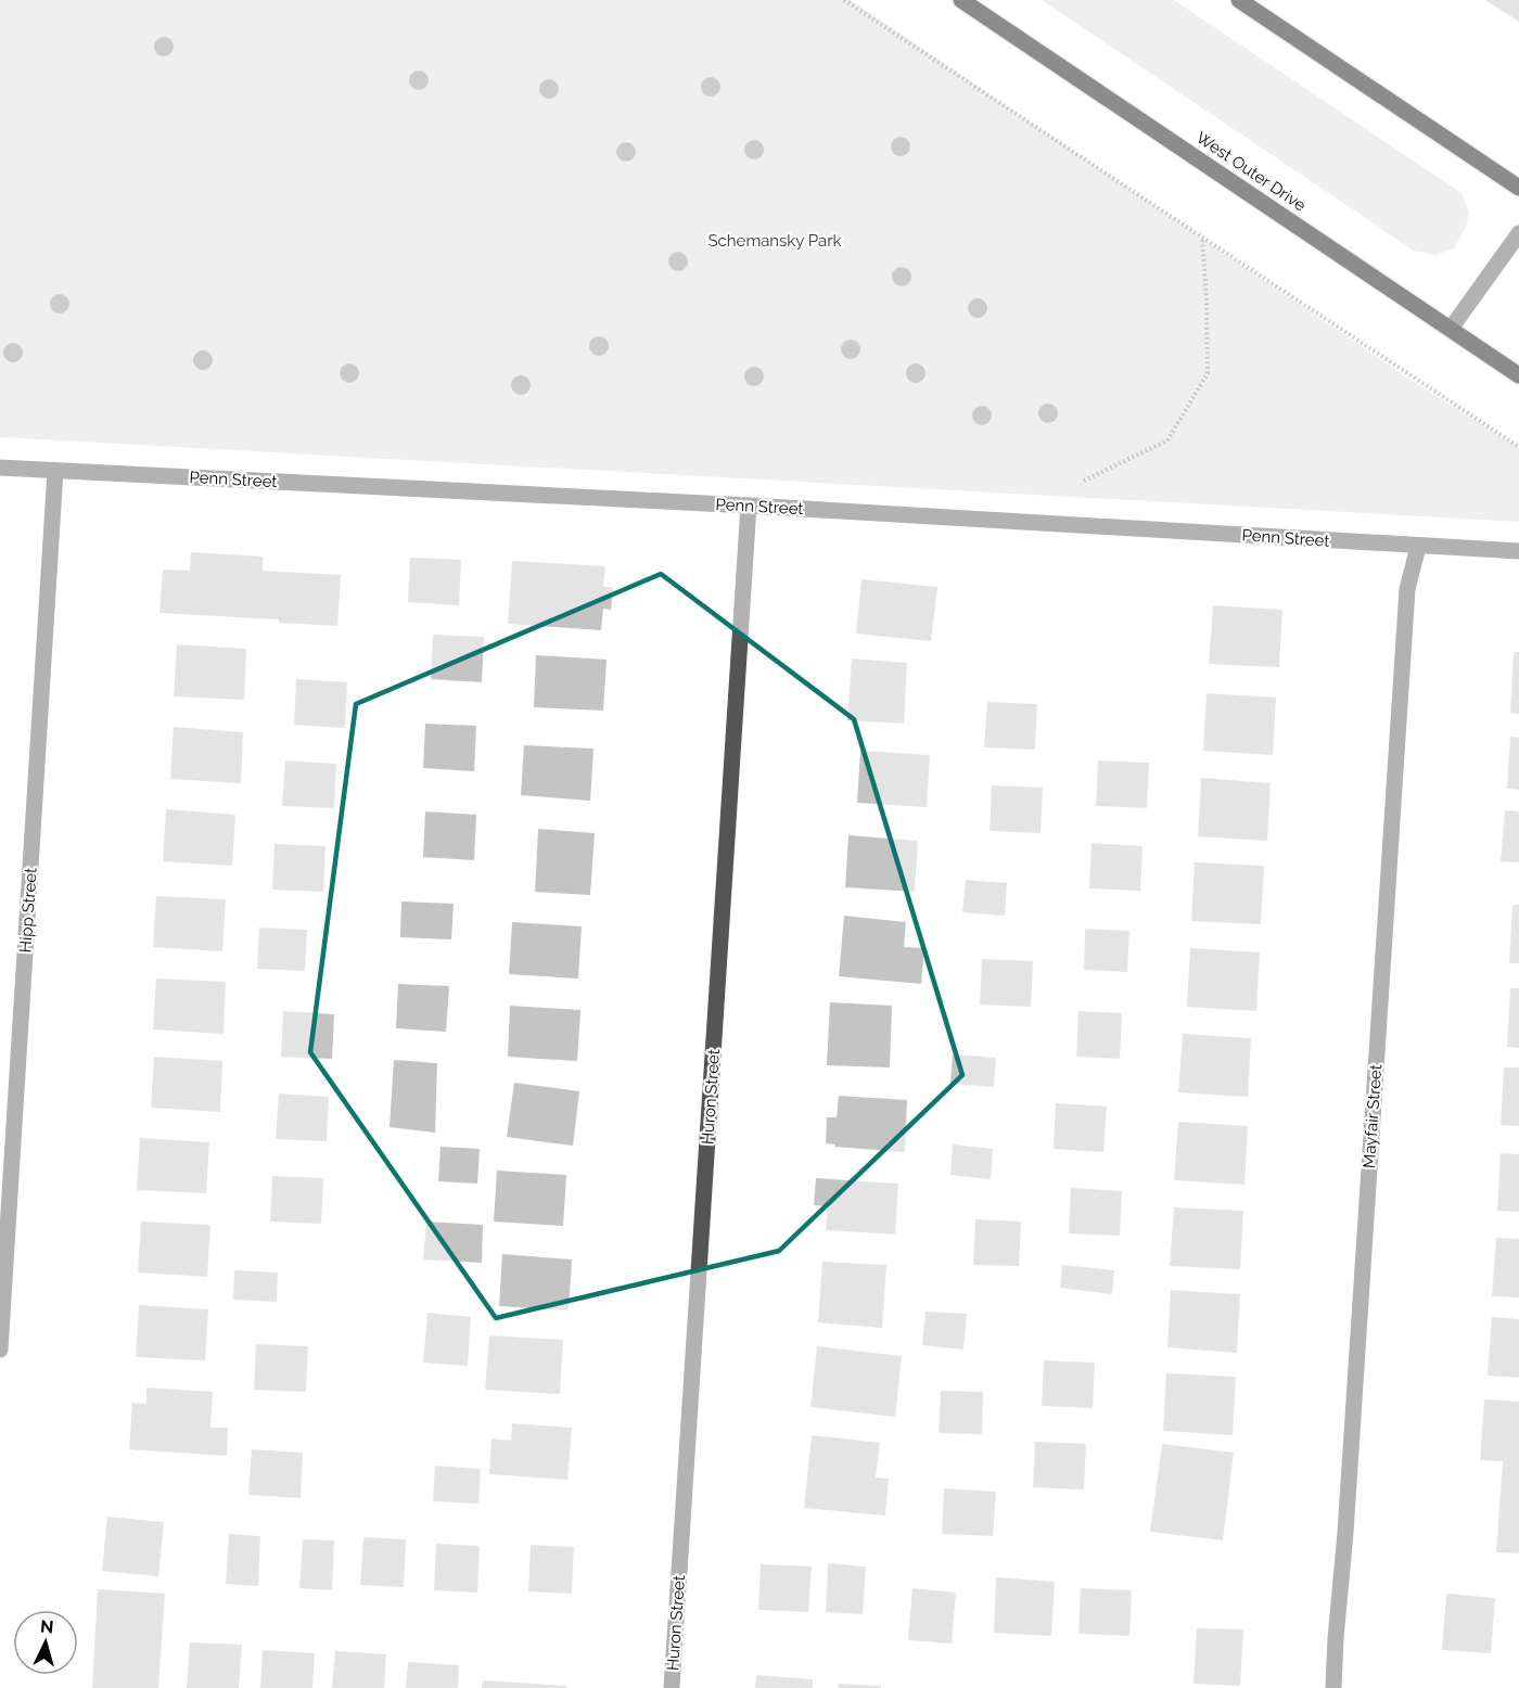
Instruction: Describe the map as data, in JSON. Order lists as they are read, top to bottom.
{
  "streets": {
    "main road": ["West Outer Drive"],
    "street": [
      "Penn Street",
      "Hipp Street",
      "Huron Street",
      "Mayfair Street"
    ]
  },
  "crossings": [
    ["Penn Street", "Hipp Street"],
    ["Penn Street", "Huron Street"],
    ["Penn Street", "Mayfair Street"]
  ],
  "parks": ["Schemansky Park"],
  "north": "top"
}
